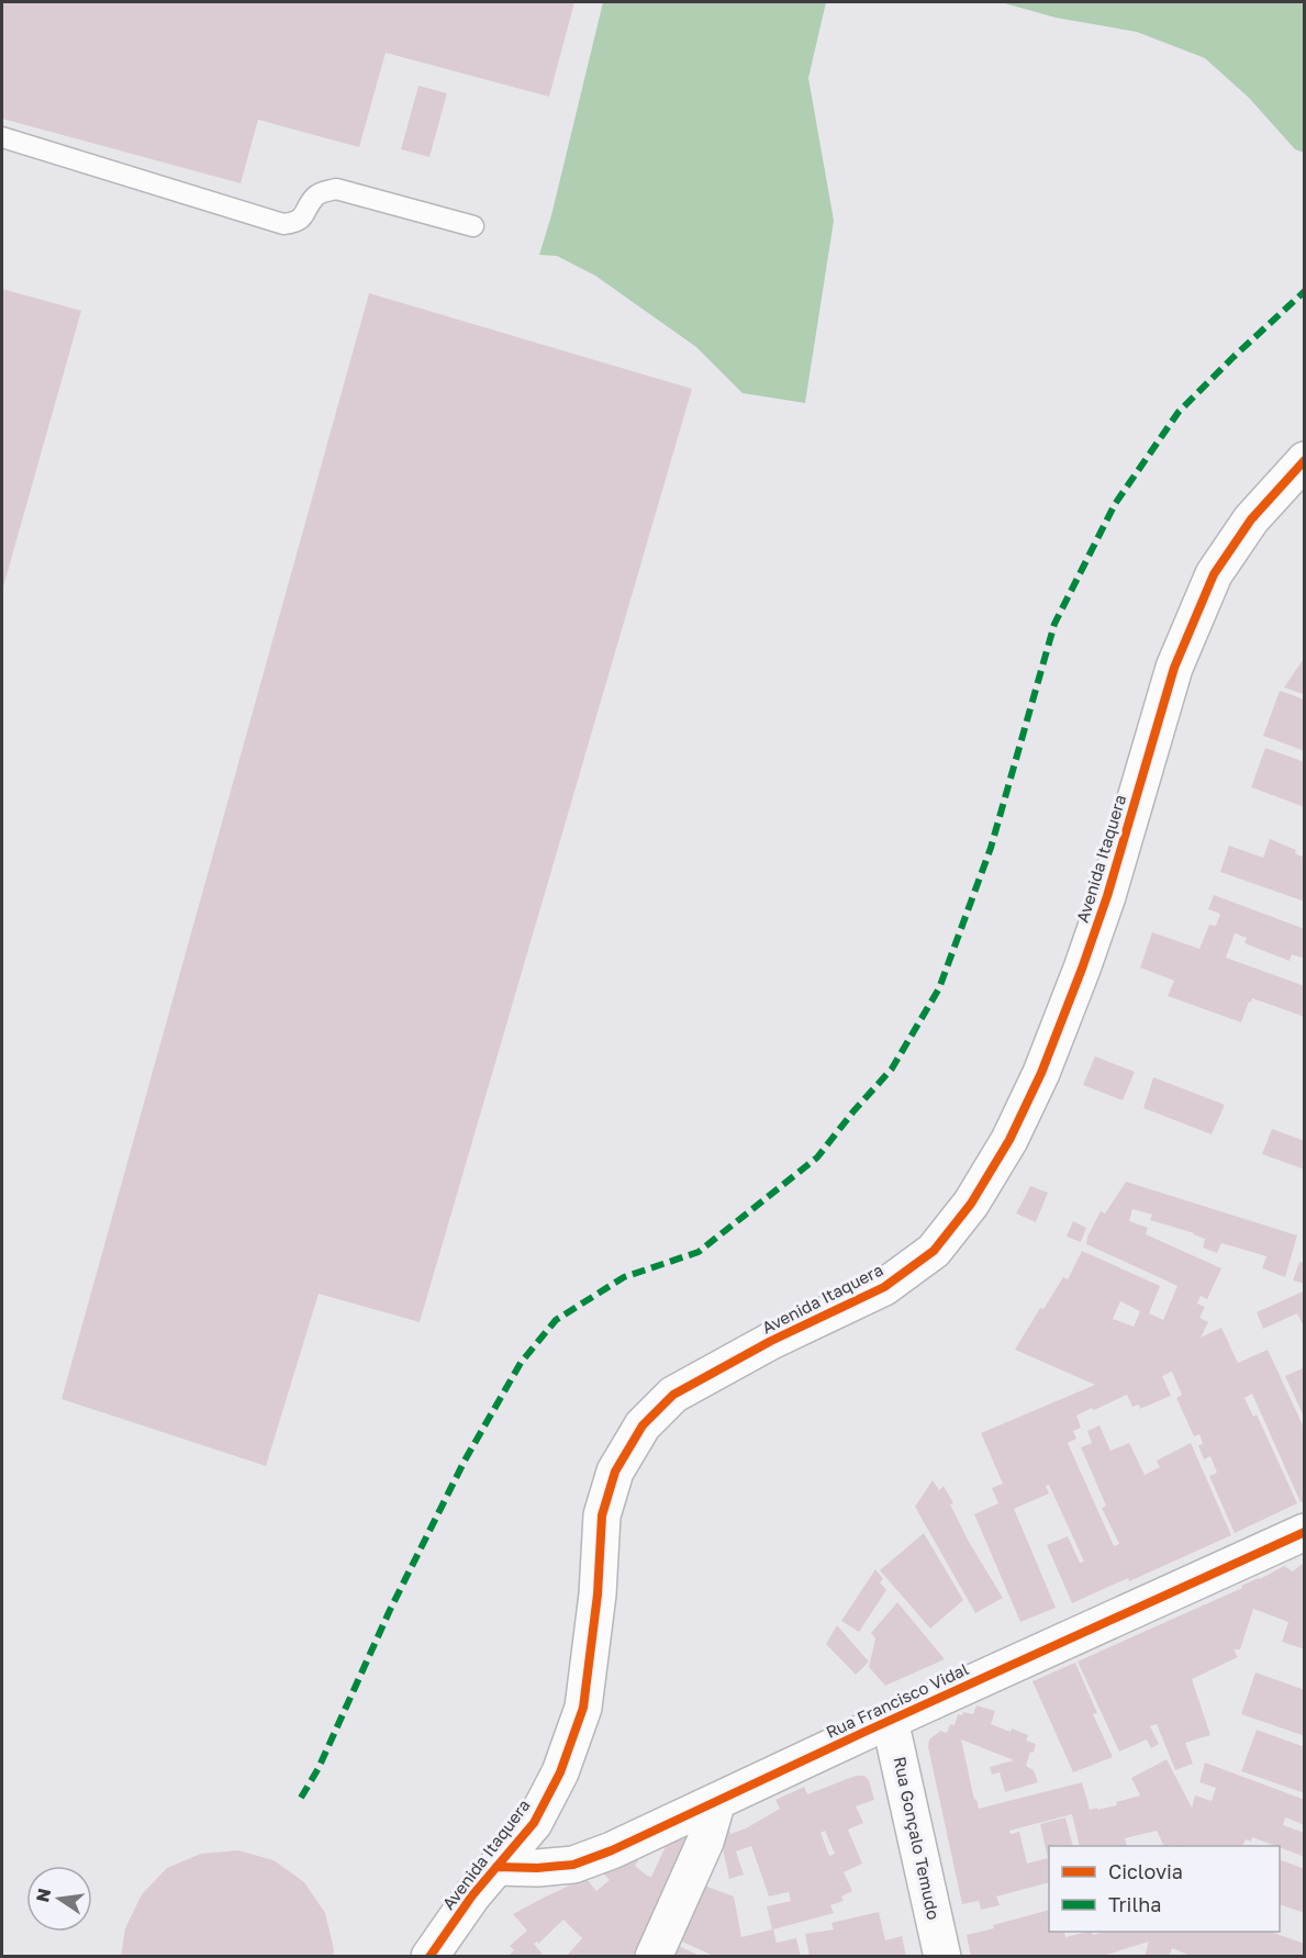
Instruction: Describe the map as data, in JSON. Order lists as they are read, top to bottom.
{
  "streets": {
    "street": ["Avenida Itaquera", "Rua Francisco Vidal", "Rua Gonçalo Temudo"]
  },
  "crossings": [
    ["Avenida Itaquera", "Rua Francisco Vidal"],
    ["Rua Francisco Vidal", "Rua Gonçalo Temudo"]
  ],
  "legend": ["Ciclovia", "Trilha"],
  "north": "left"
}
